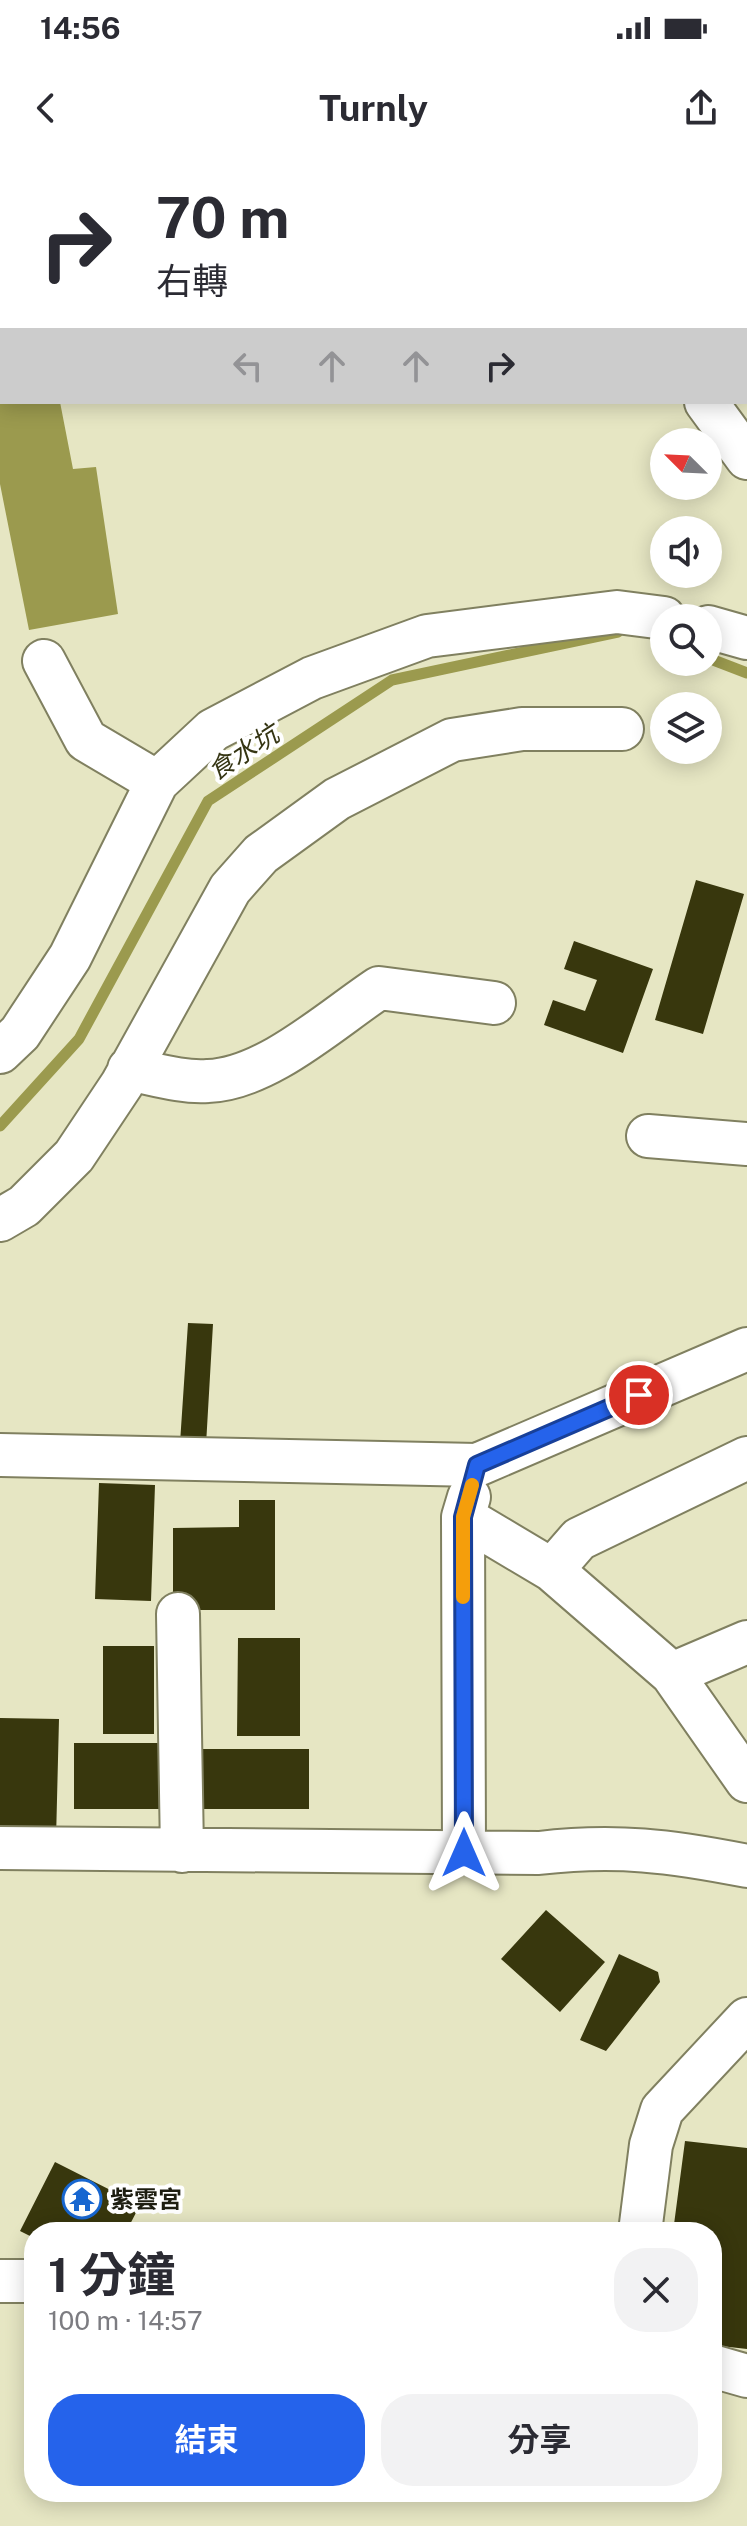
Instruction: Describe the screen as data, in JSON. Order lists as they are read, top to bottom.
{
  "water": ["食水坑"],
  "places": {
    "temple": ["紫雲宮"]
  },
  "north": "top left",
  "page": {
    "status": "14:56",
    "header": "Turnly",
    "turn": ["70 m", "右轉"],
    "heading": ["1 分鐘", "100 m · 14:57"],
    "buttons": ["結束", "分享"]
  }
}
